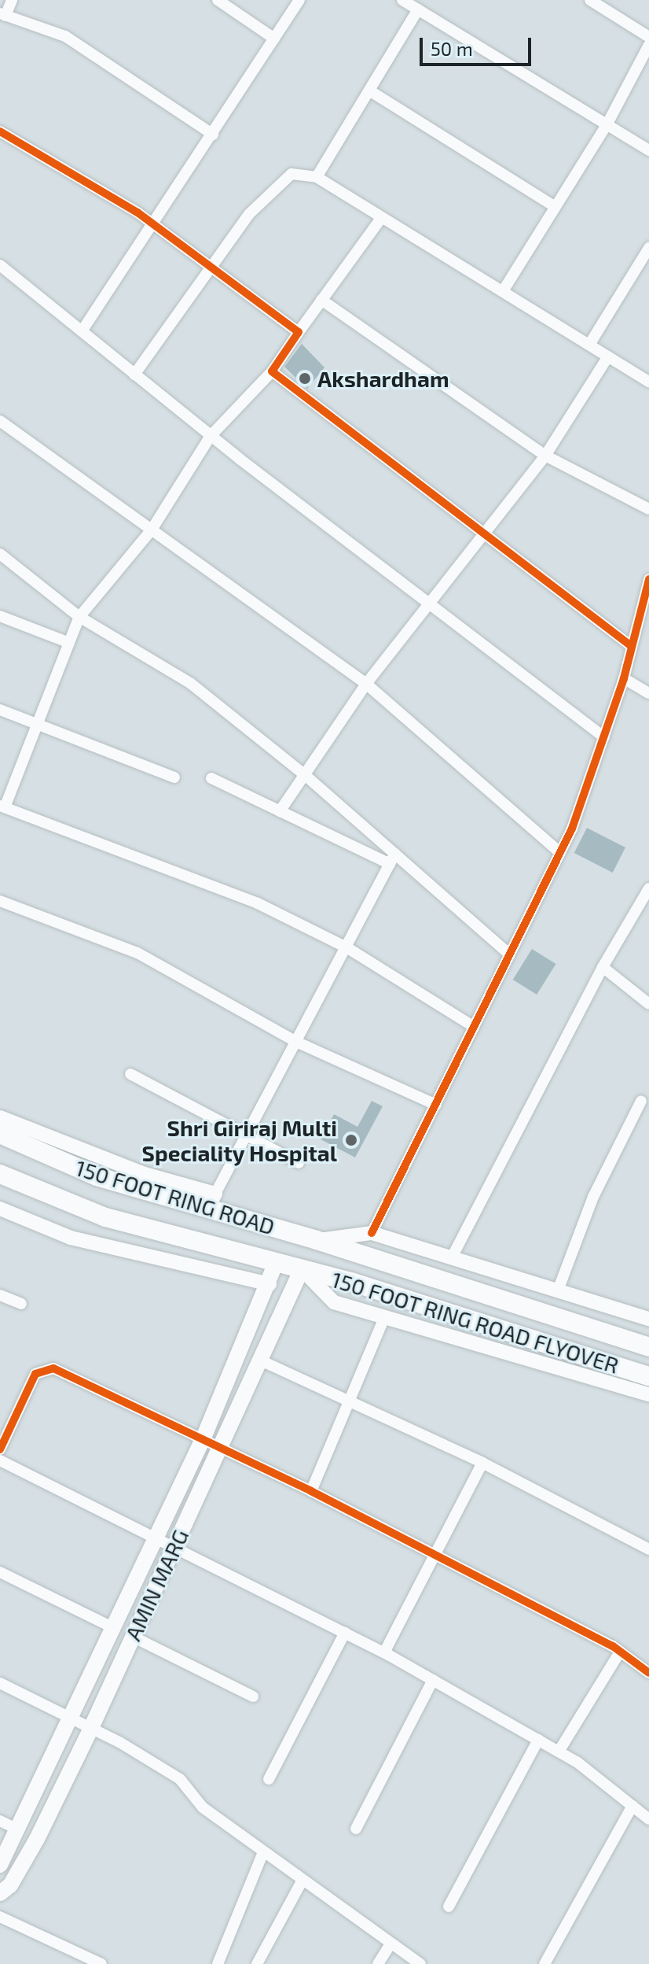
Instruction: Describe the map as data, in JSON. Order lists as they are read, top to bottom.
{
  "streets": {
    "highway": ["150 FOOT RING ROAD", "150 FOOT RING ROAD FLYOVER"],
    "main road": ["AMIN MARG"]
  },
  "crossings": [
    ["150 FOOT RING ROAD", "150 FOOT RING ROAD FLYOVER"],
    ["150 FOOT RING ROAD", "AMIN MARG"],
    ["150 FOOT RING ROAD FLYOVER", "AMIN MARG"]
  ],
  "places": ["Akshardham", "Shri Giriraj Multi Speciality Hospital"],
  "scale_bar": "50 m"
}
